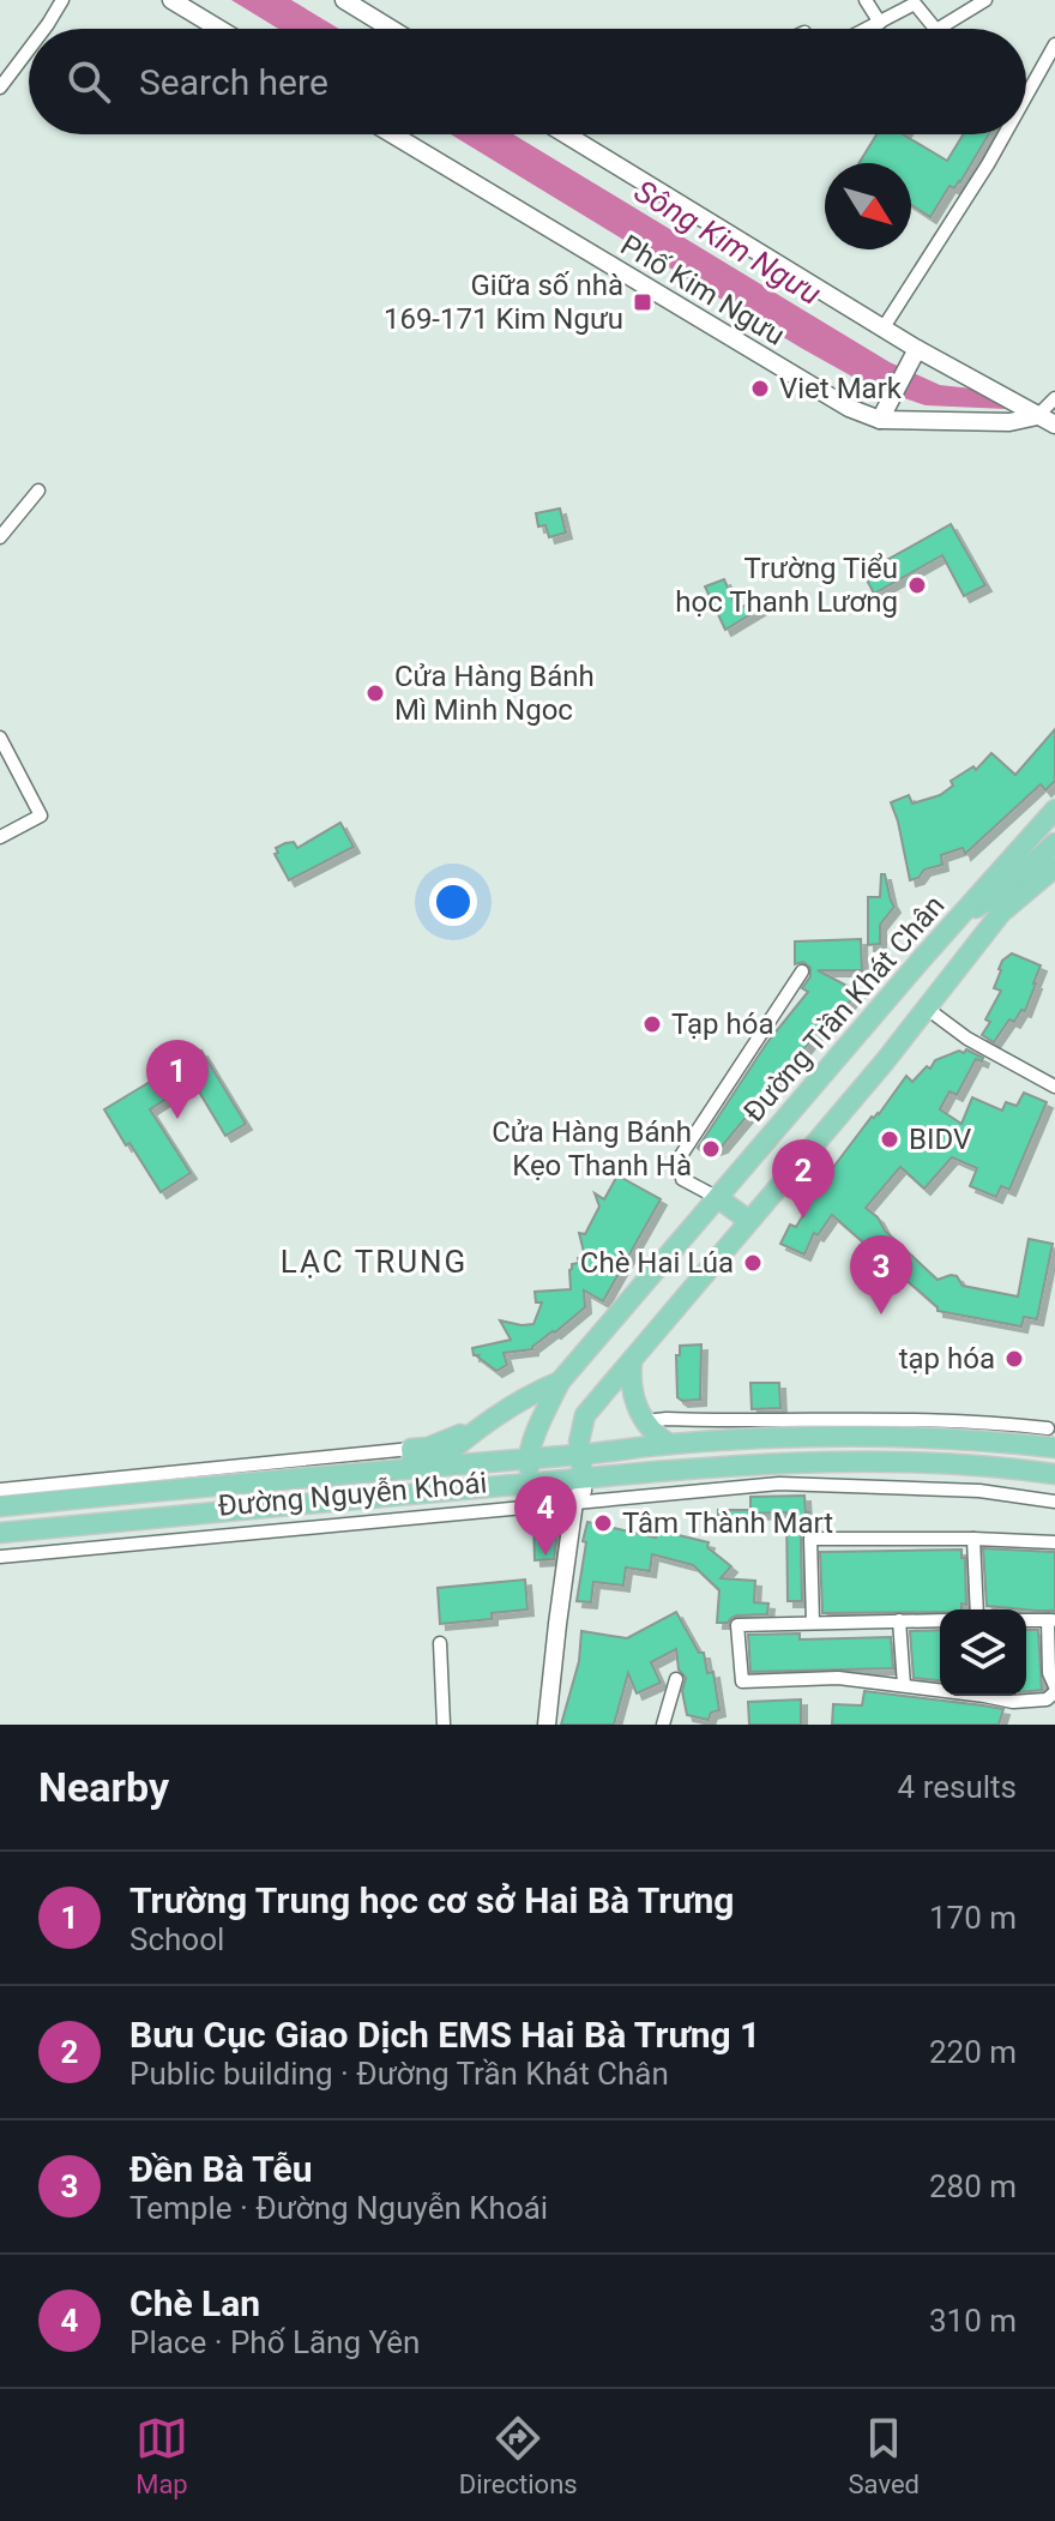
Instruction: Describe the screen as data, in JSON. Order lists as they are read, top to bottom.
{
  "streets": {
    "main road": ["Phố Kim Ngưu", "Đường Trần Khát Chân", "Đường Nguyễn Khoái"]
  },
  "crossings": [
    ["Đường Trần Khát Chân", "Đường Nguyễn Khoái"]
  ],
  "districts": ["LẠC TRUNG"],
  "water": ["Sông Kim Ngưu"],
  "places": {
    "transit": ["Giữa số nhà 169-171 Kim Ngưu"],
    "other": [
      "Viet Mark",
      "Trường Tiểu học Thanh Lương",
      "Cửa Hàng Bánh Mì Minh Ngoc",
      "Tạp hóa",
      "BIDV",
      "Cửa Hàng Bánh Kẹo Thanh Hà",
      "Chè Hai Lúa",
      "tạp hóa",
      "Tâm Thành Mart"
    ]
  },
  "north": "bottom right",
  "page": {
    "search": "Search here",
    "pins": [
      "1",
      "2",
      "3",
      "4"
    ],
    "heading": ["Nearby", "4 results"],
    "list": [
      {
        "mark": "1",
        "name": "Trường Trung học cơ sở Hai Bà Trưng",
        "note": "School",
        "value": "170 m"
      },
      {
        "mark": "2",
        "name": "Bưu Cục Giao Dịch EMS Hai Bà Trưng 1",
        "note": "Public building · Đường Trần Khát Chân",
        "value": "220 m"
      },
      {
        "mark": "3",
        "name": "Đền Bà Tễu",
        "note": "Temple · Đường Nguyễn Khoái",
        "value": "280 m"
      },
      {
        "mark": "4",
        "name": "Chè Lan",
        "note": "Place · Phố Lãng Yên",
        "value": "310 m"
      }
    ],
    "nav": ["Map", "Directions", "Saved"]
  }
}
